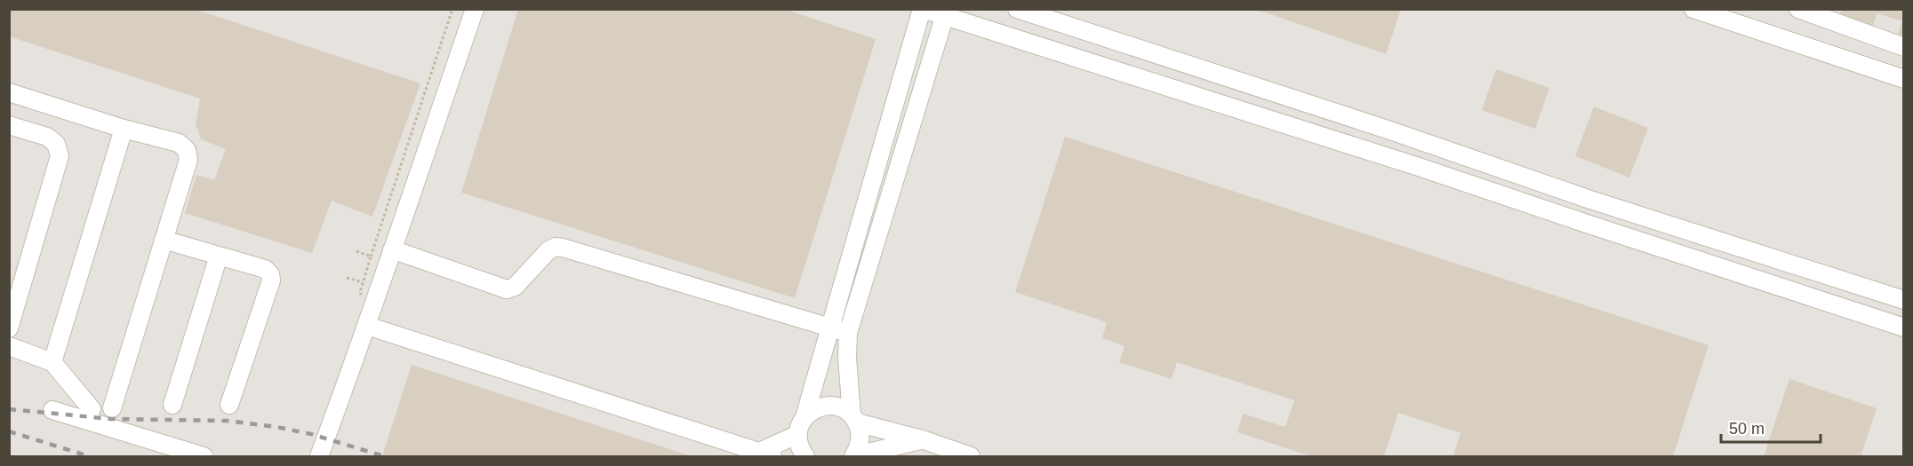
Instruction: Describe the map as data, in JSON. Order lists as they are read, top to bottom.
{
  "scale_bar": "50 m"
}
